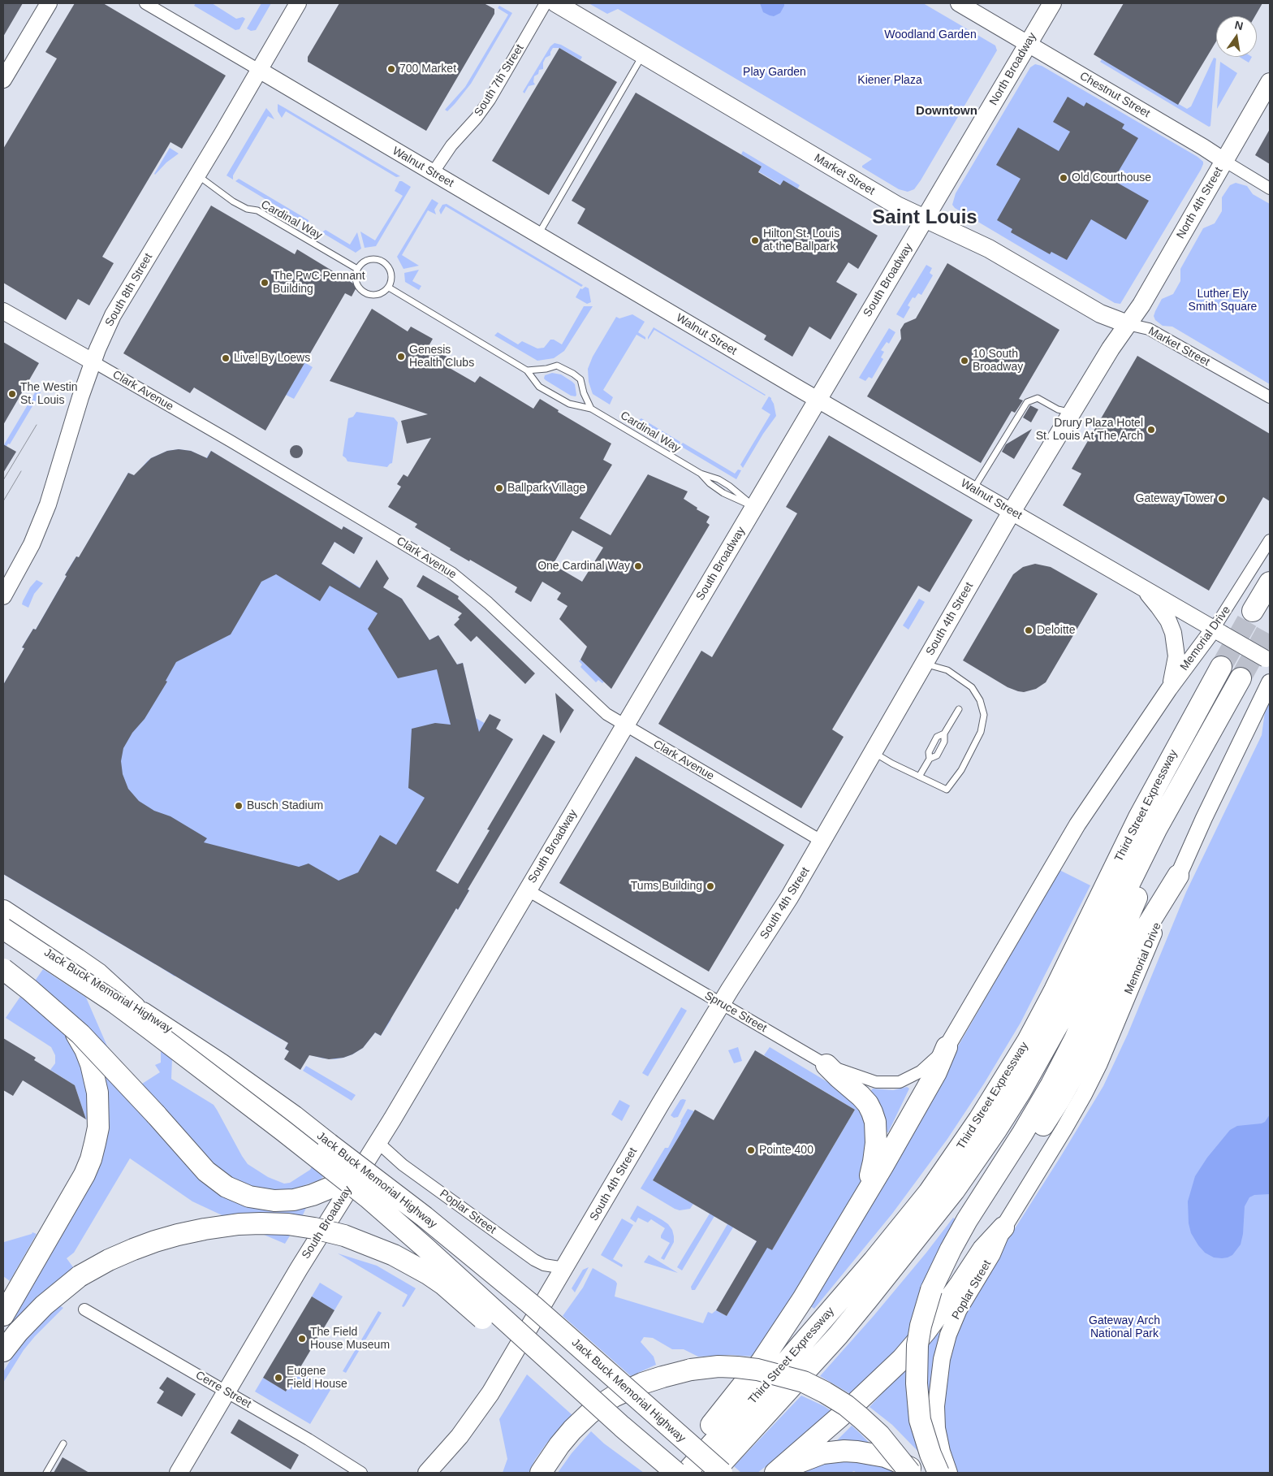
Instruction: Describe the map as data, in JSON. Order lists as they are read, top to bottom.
{
  "streets": {
    "highway": ["Third Street Expressway", "Jack Buck Memorial Highway"],
    "main road": [
      "North Broadway",
      "Market Street",
      "North 4th Street",
      "South Broadway",
      "South 4th Street"
    ],
    "street": [
      "South 7th Street",
      "Chestnut Street",
      "Walnut Street",
      "South 8th Street",
      "Clark Avenue",
      "Memorial Drive",
      "Spruce Street",
      "Poplar Street",
      "Cerre Street"
    ],
    "lane": ["Cardinal Way"]
  },
  "crossings": [
    ["North Broadway", "Chestnut Street"],
    ["North Broadway", "Market Street"],
    ["North Broadway", "South Broadway"],
    ["South 7th Street", "Walnut Street"],
    ["Chestnut Street", "North 4th Street"],
    ["Walnut Street", "South Broadway"],
    ["Walnut Street", "South 8th Street"],
    ["Walnut Street", "South 4th Street"],
    ["Walnut Street", "Memorial Drive"],
    ["Market Street", "North 4th Street"],
    ["Market Street", "South Broadway"],
    ["Market Street", "South 4th Street"],
    ["North 4th Street", "South 4th Street"],
    ["Cardinal Way", "South Broadway"],
    ["Cardinal Way", "South 8th Street"],
    ["South Broadway", "Clark Avenue"],
    ["South Broadway", "Spruce Street"],
    ["South Broadway", "Poplar Street"],
    ["South Broadway", "Cerre Street"],
    ["South 8th Street", "Clark Avenue"],
    ["Clark Avenue", "South 4th Street"],
    ["South 4th Street", "Spruce Street"],
    ["South 4th Street", "Poplar Street"],
    ["Memorial Drive", "Spruce Street"],
    ["Memorial Drive", "Poplar Street"]
  ],
  "districts": ["Downtown", "Saint Louis"],
  "parks": [
    "Woodland Garden",
    "Play Garden",
    "Kiener Plaza",
    "Luther Ely Smith Square",
    "Gateway Arch National Park"
  ],
  "places": [
    "700 Market",
    "Old Courthouse",
    "Hilton St. Louis at the Ballpark",
    "The PwC Pennant Building",
    "Genesis Health Clubs",
    "Live! By Loews",
    "10 South Broadway",
    "The Westin St. Louis",
    "Drury Plaza Hotel St. Louis At The Arch",
    "Ballpark Village",
    "Gateway Tower",
    "One Cardinal Way",
    "Deloitte",
    "Busch Stadium",
    "Tums Building",
    "Pointe 400",
    "The Field House Museum",
    "Eugene Field House"
  ],
  "north": "top"
}
